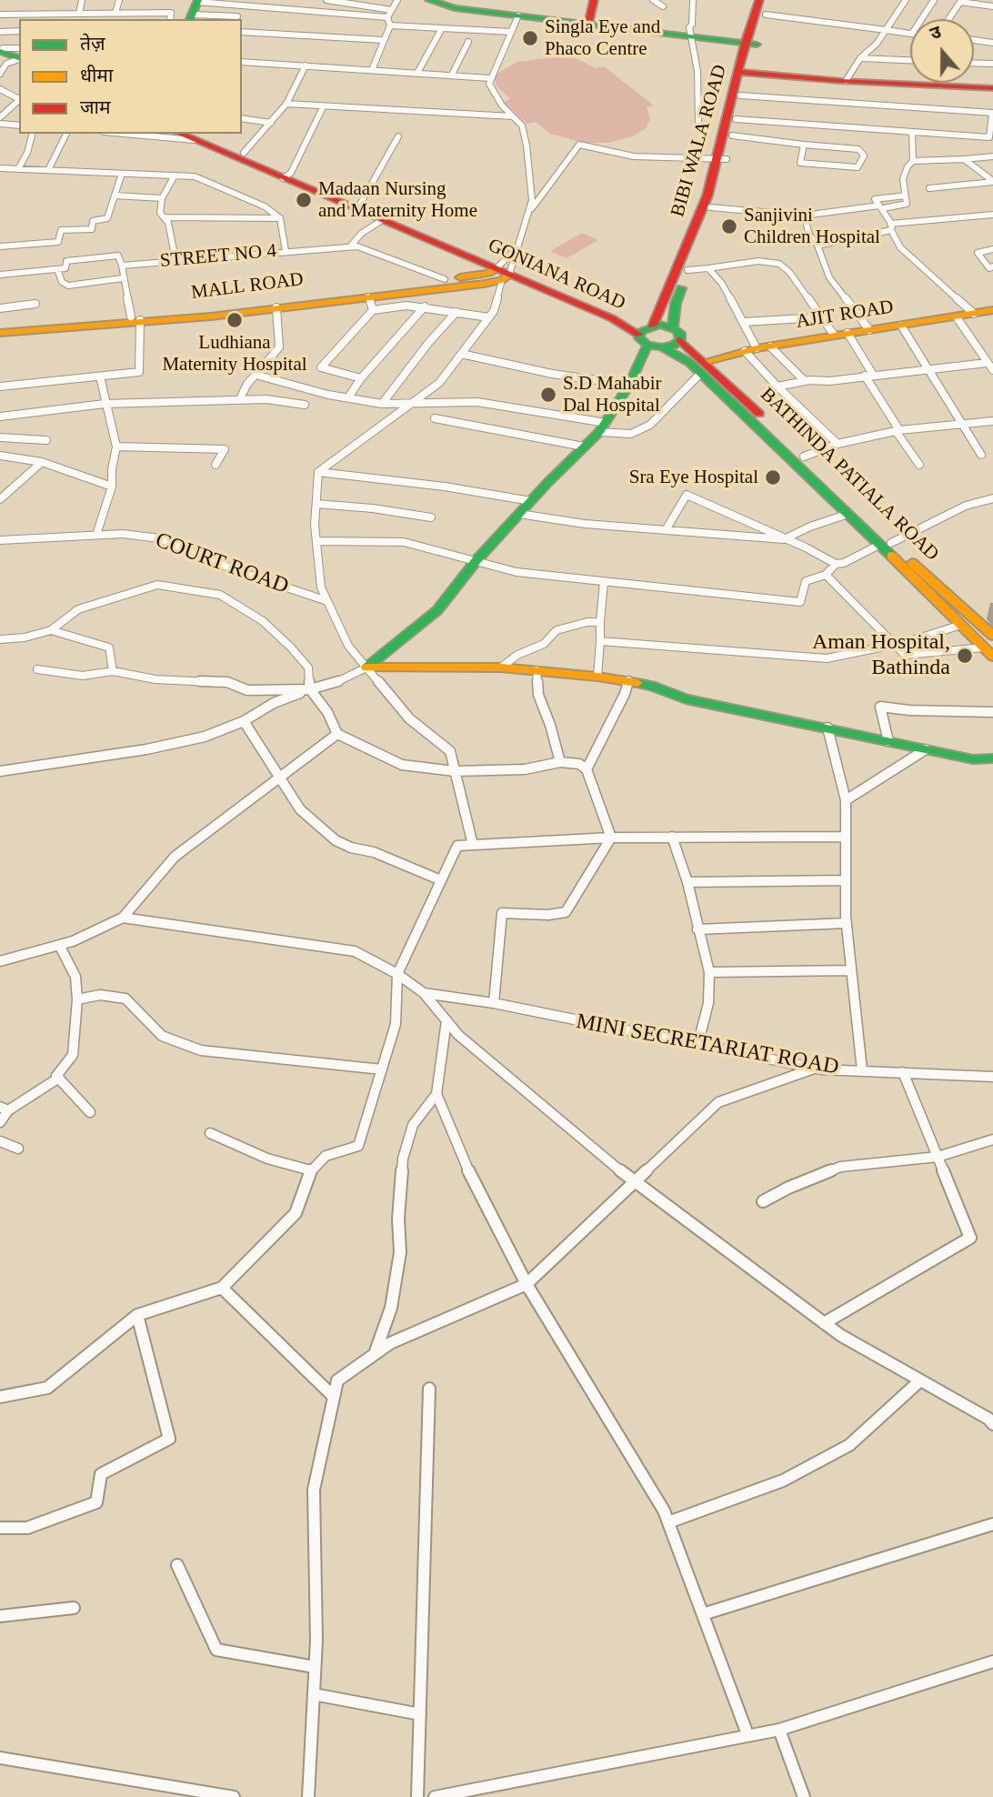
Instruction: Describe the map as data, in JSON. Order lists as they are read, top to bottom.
{
  "streets": {
    "main road": [
      "BIBI WALA ROAD",
      "GONIANA ROAD",
      "MALL ROAD",
      "AJIT ROAD",
      "BATHINDA PATIALA ROAD"
    ],
    "street": ["STREET NO 4", "COURT ROAD", "MINI SECRETARIAT ROAD"]
  },
  "crossings": [
    ["BIBI WALA ROAD", "GONIANA ROAD"],
    ["STREET NO 4", "MALL ROAD"],
    ["GONIANA ROAD", "MALL ROAD"],
    ["AJIT ROAD", "BATHINDA PATIALA ROAD"]
  ],
  "places": [
    "Singla Eye and Phaco Centre",
    "Madaan Nursing and Maternity Home",
    "Sanjivini Children Hospital",
    "Ludhiana Maternity Hospital",
    "S.D Mahabir Dal Hospital",
    "Sra Eye Hospital",
    "Aman Hospital, Bathinda"
  ],
  "legend": ["तेज़", "धीमा", "जाम"],
  "north": "top"
}
